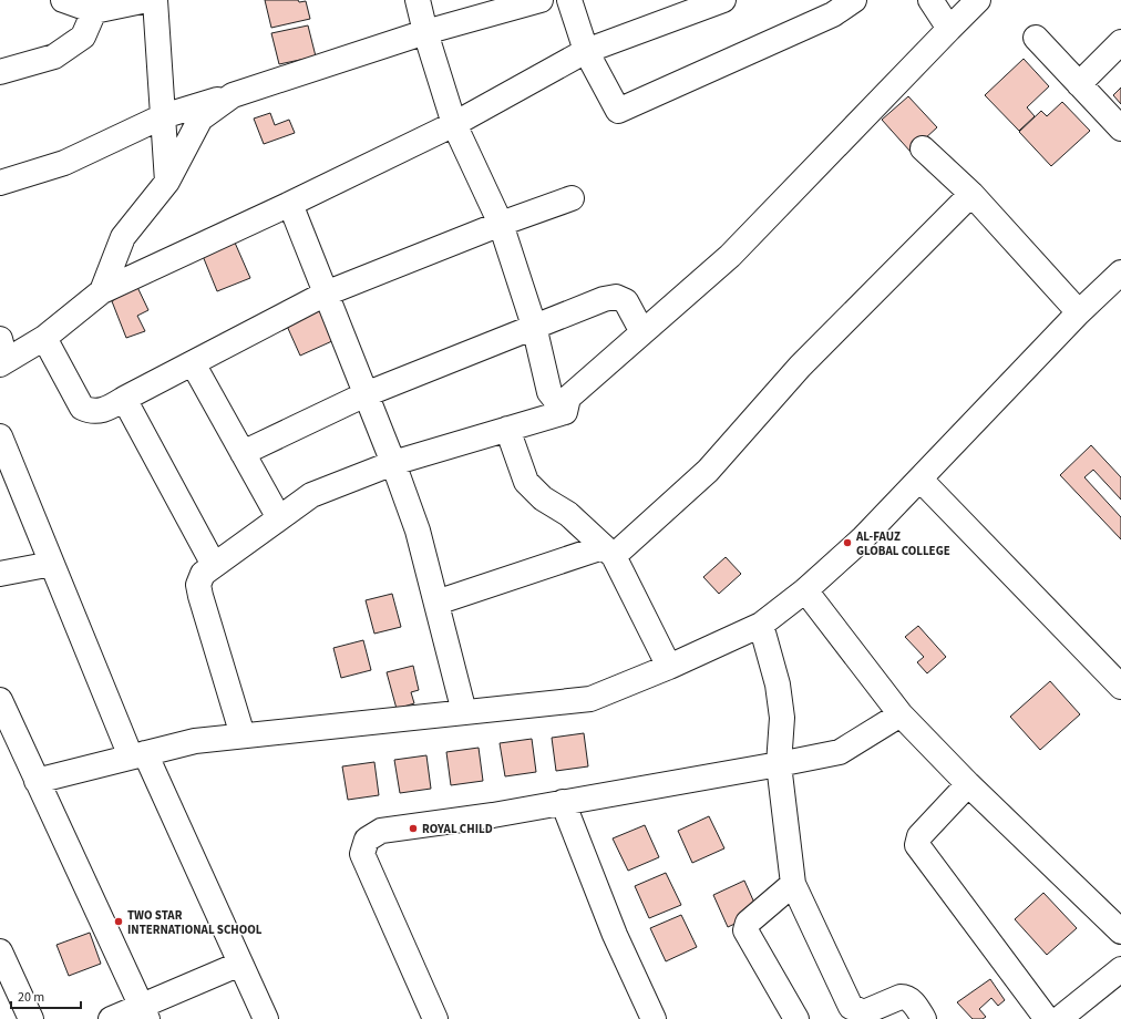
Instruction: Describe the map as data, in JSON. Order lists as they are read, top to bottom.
{
  "places": ["AL-FAUZ GLOBAL COLLEGE", "ROYAL CHILD", "TWO STAR INTERNATIONAL SCHOOL"],
  "scale_bar": "20 m"
}
